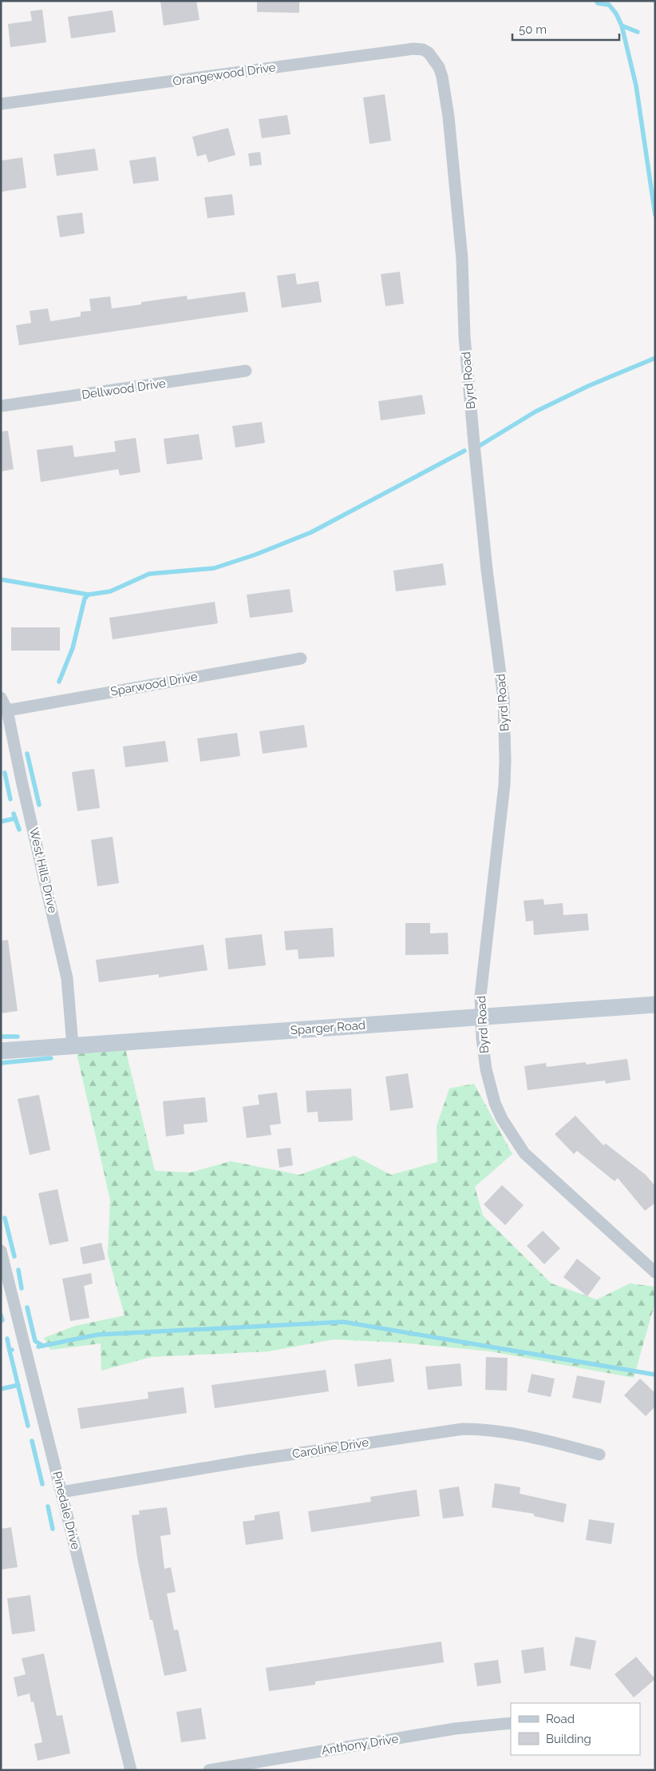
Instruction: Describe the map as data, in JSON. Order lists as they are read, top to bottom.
{
  "streets": {
    "street": [
      "Orangewood Drive",
      "Byrd Road",
      "Dellwood Drive",
      "Sparwood Drive",
      "West Hills Drive",
      "Sparger Road",
      "Caroline Drive",
      "Pinedale Drive",
      "Anthony Drive"
    ]
  },
  "crossings": [
    ["Orangewood Drive", "Byrd Road"],
    ["Byrd Road", "Sparger Road"],
    ["Sparwood Drive", "West Hills Drive"],
    ["West Hills Drive", "Sparger Road"],
    ["Caroline Drive", "Pinedale Drive"]
  ],
  "legend": ["Road", "Building"],
  "scale_bar": "50 m"
}
